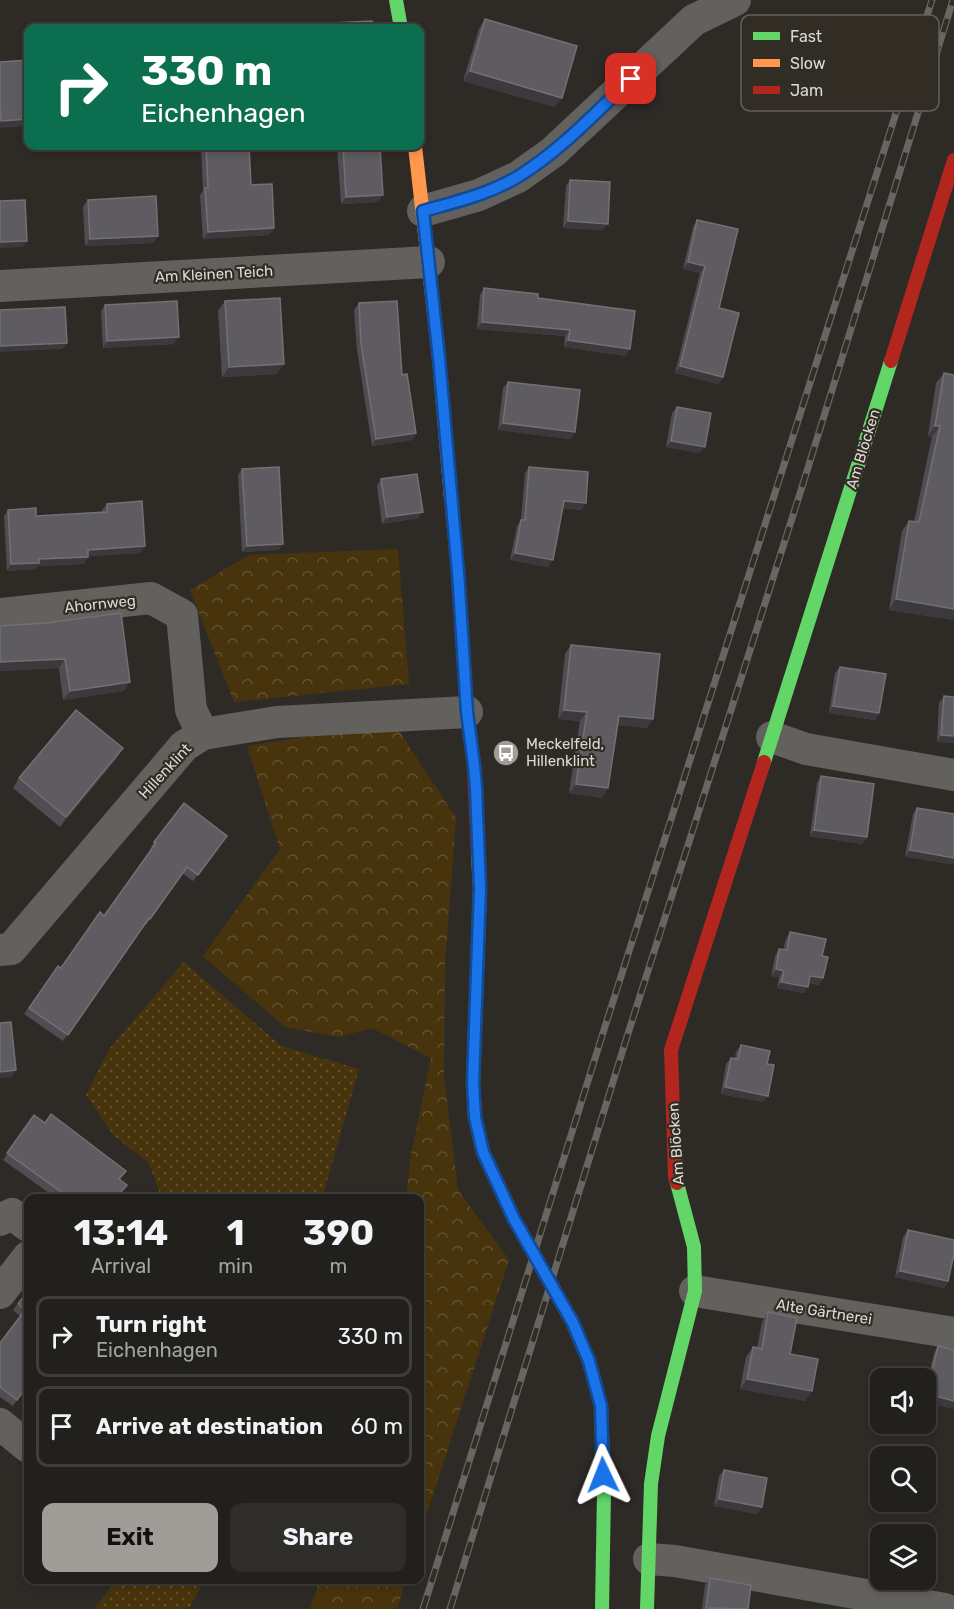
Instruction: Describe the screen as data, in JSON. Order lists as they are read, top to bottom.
{
  "streets": {
    "street": [
      "Am Kleinen Teich",
      "Am Blöcken",
      "Ahornweg",
      "Hillenklint",
      "Alte Gärtnerei"
    ]
  },
  "crossings": [
    ["Am Blöcken", "Alte Gärtnerei"],
    ["Ahornweg", "Hillenklint"]
  ],
  "places": {
    "bus stop": ["Meckelfeld, Hillenklint"]
  },
  "legend": ["Fast", "Slow", "Jam"],
  "page": {
    "turn": ["330 m", "Eichenhagen"],
    "eta": [
      "13:14",
      "Arrival",
      "1",
      "min",
      "390",
      "m"
    ],
    "list": [
      {
        "name": "Turn right",
        "note": "Eichenhagen",
        "value": "330 m"
      },
      {
        "name": "Arrive at destination",
        "value": "60 m"
      }
    ],
    "buttons": ["Exit", "Share"]
  }
}
